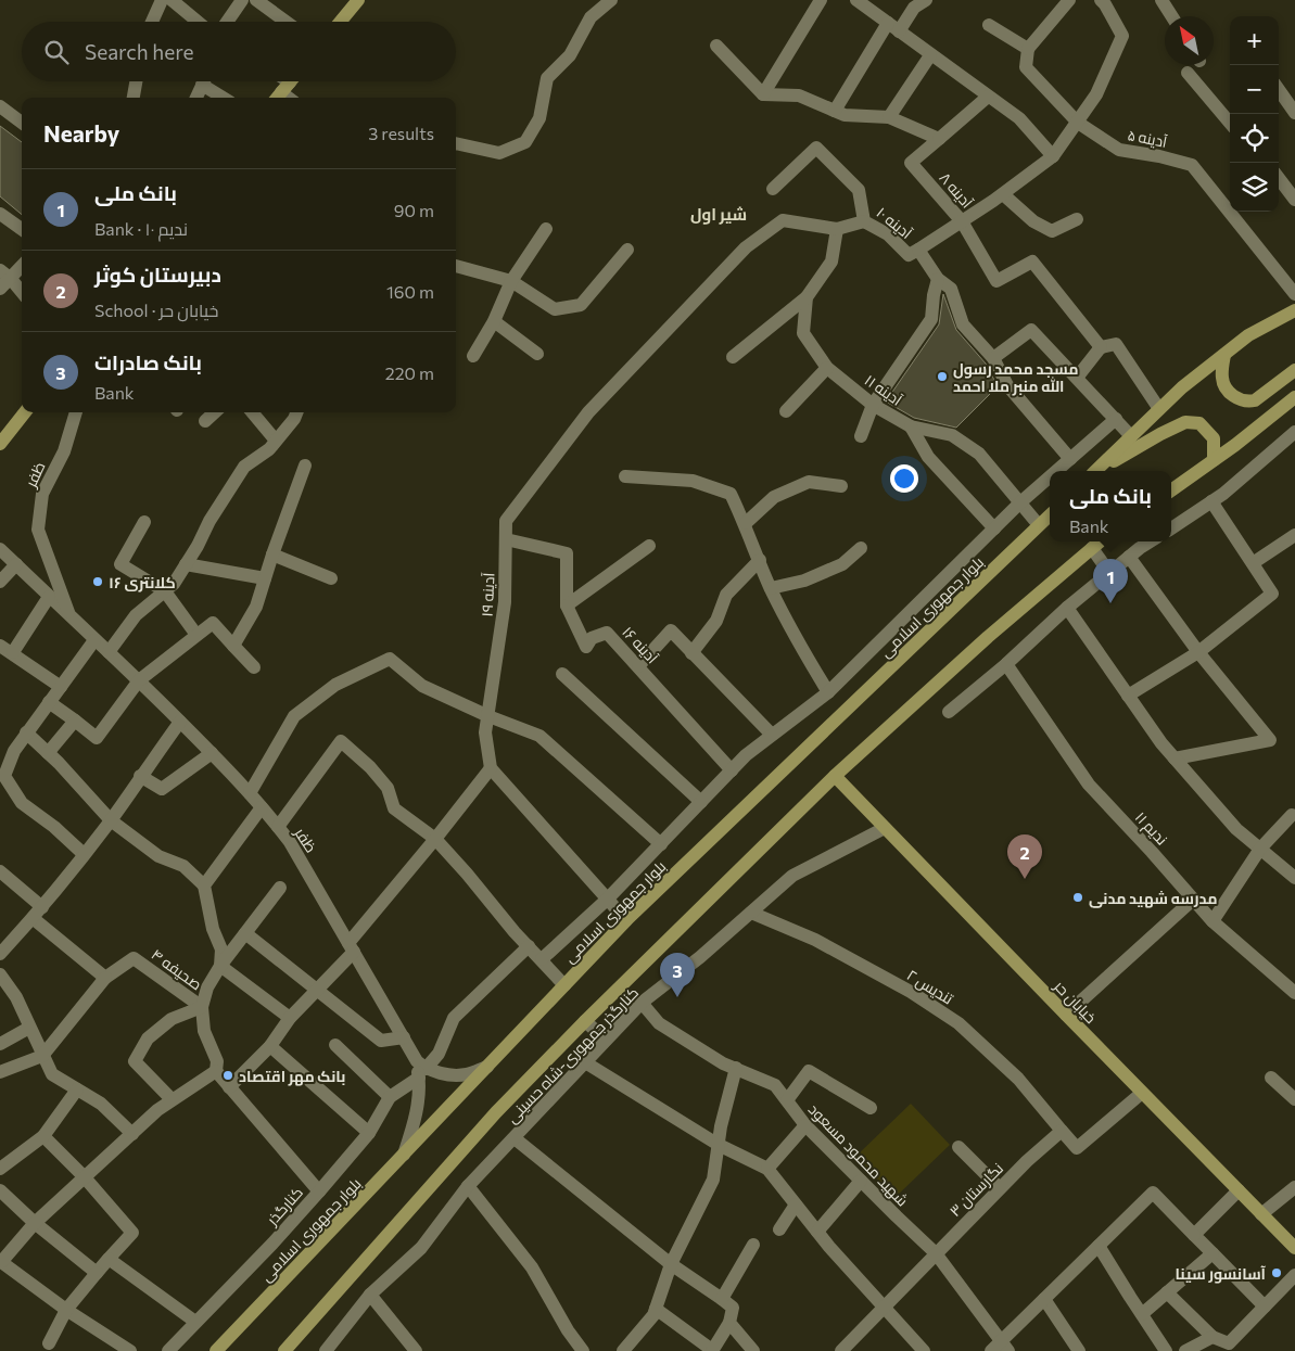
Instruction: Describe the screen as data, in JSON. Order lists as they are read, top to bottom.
{
  "streets": {
    "main road": ["بلوار جمهوری اسلامی", "خیابان حر"],
    "street": [
      "آدینه ۵",
      "آدینه ۸",
      "آدینه ۱۰",
      "آدینه ۱۱",
      "ظفر",
      "آدینه ۱۹",
      "آدینه ۱۶",
      "ندیم ۱۱",
      "صحیفه ۴",
      "تندیس ۲",
      "کنارگذر جمهوری-شاه حسینی",
      "شهید محمود مسعود",
      "نگارستان ۳",
      "کنارگذر"
    ]
  },
  "crossings": [
    ["آدینه ۱۱", "آدینه ۱۹"],
    ["آدینه ۱۱", "بلوار جمهوری اسلامی"],
    ["ظفر", "کنارگذر"],
    ["آدینه ۱۹", "آدینه ۱۶"],
    ["صحیفه ۴", "کنارگذر"],
    ["تندیس ۲", "کنارگذر جمهوری-شاه حسینی"],
    ["تندیس ۲", "نگارستان ۳"],
    ["خیابان حر", "کنارگذر جمهوری-شاه حسینی"],
    ["کنارگذر جمهوری-شاه حسینی", "شهید محمود مسعود"],
    ["شهید محمود مسعود", "نگارستان ۳"]
  ],
  "districts": ["شیر اول"],
  "places": [
    "مسجد محمد رسول الله منبر ملا احمد",
    "کلانتری ۱۶",
    "مدرسه شهید مدنی",
    "بانک مهر اقتصاد",
    "آسانسور سینا"
  ],
  "north": "top left",
  "page": {
    "map_buttons": ["+", "−"],
    "search": "Search here",
    "heading": ["Nearby", "3 results"],
    "list": [
      {
        "mark": "1",
        "name": "بانک ملی",
        "note": "Bank · ندیم ۱۰",
        "value": "90 m"
      },
      {
        "mark": "2",
        "name": "دبیرستان کوثر",
        "note": "School · خیابان حر",
        "value": "160 m"
      },
      {
        "mark": "3",
        "name": "بانک صادرات",
        "note": "Bank",
        "value": "220 m"
      }
    ],
    "popup": ["بانک ملی", "Bank"],
    "pins": ["1", "2", "3"]
  }
}
